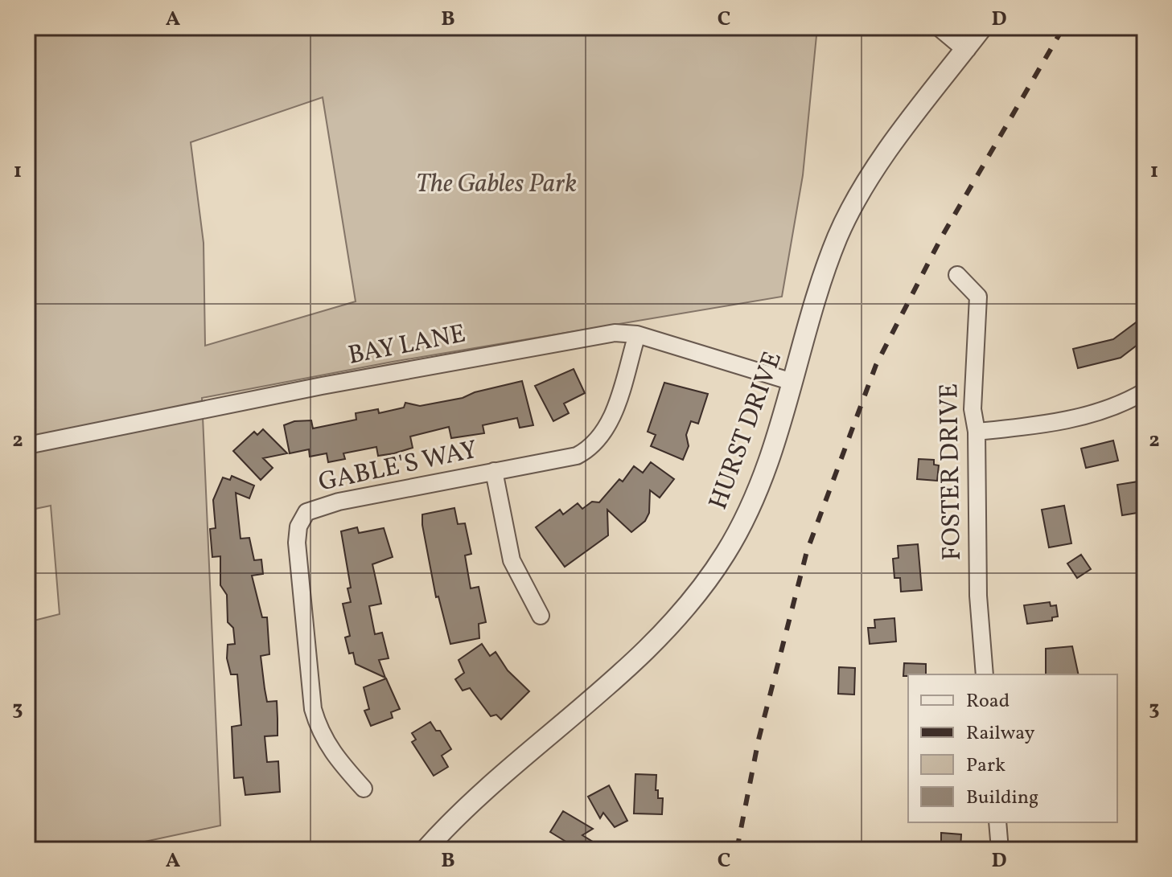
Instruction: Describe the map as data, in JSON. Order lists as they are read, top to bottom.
{
  "streets": {
    "street": [
      "BAY LANE",
      "HURST DRIVE",
      "GABLE'S WAY",
      "FOSTER DRIVE"
    ]
  },
  "crossings": [
    ["BAY LANE", "HURST DRIVE"],
    ["BAY LANE", "GABLE'S WAY"]
  ],
  "parks": ["The Gables Park"],
  "legend": [
    "Road",
    "Railway",
    "Park",
    "Building"
  ],
  "grid": {
    "columns": [
      "A",
      "B",
      "C",
      "D"
    ],
    "rows": ["1", "2", "3"]
  }
}
